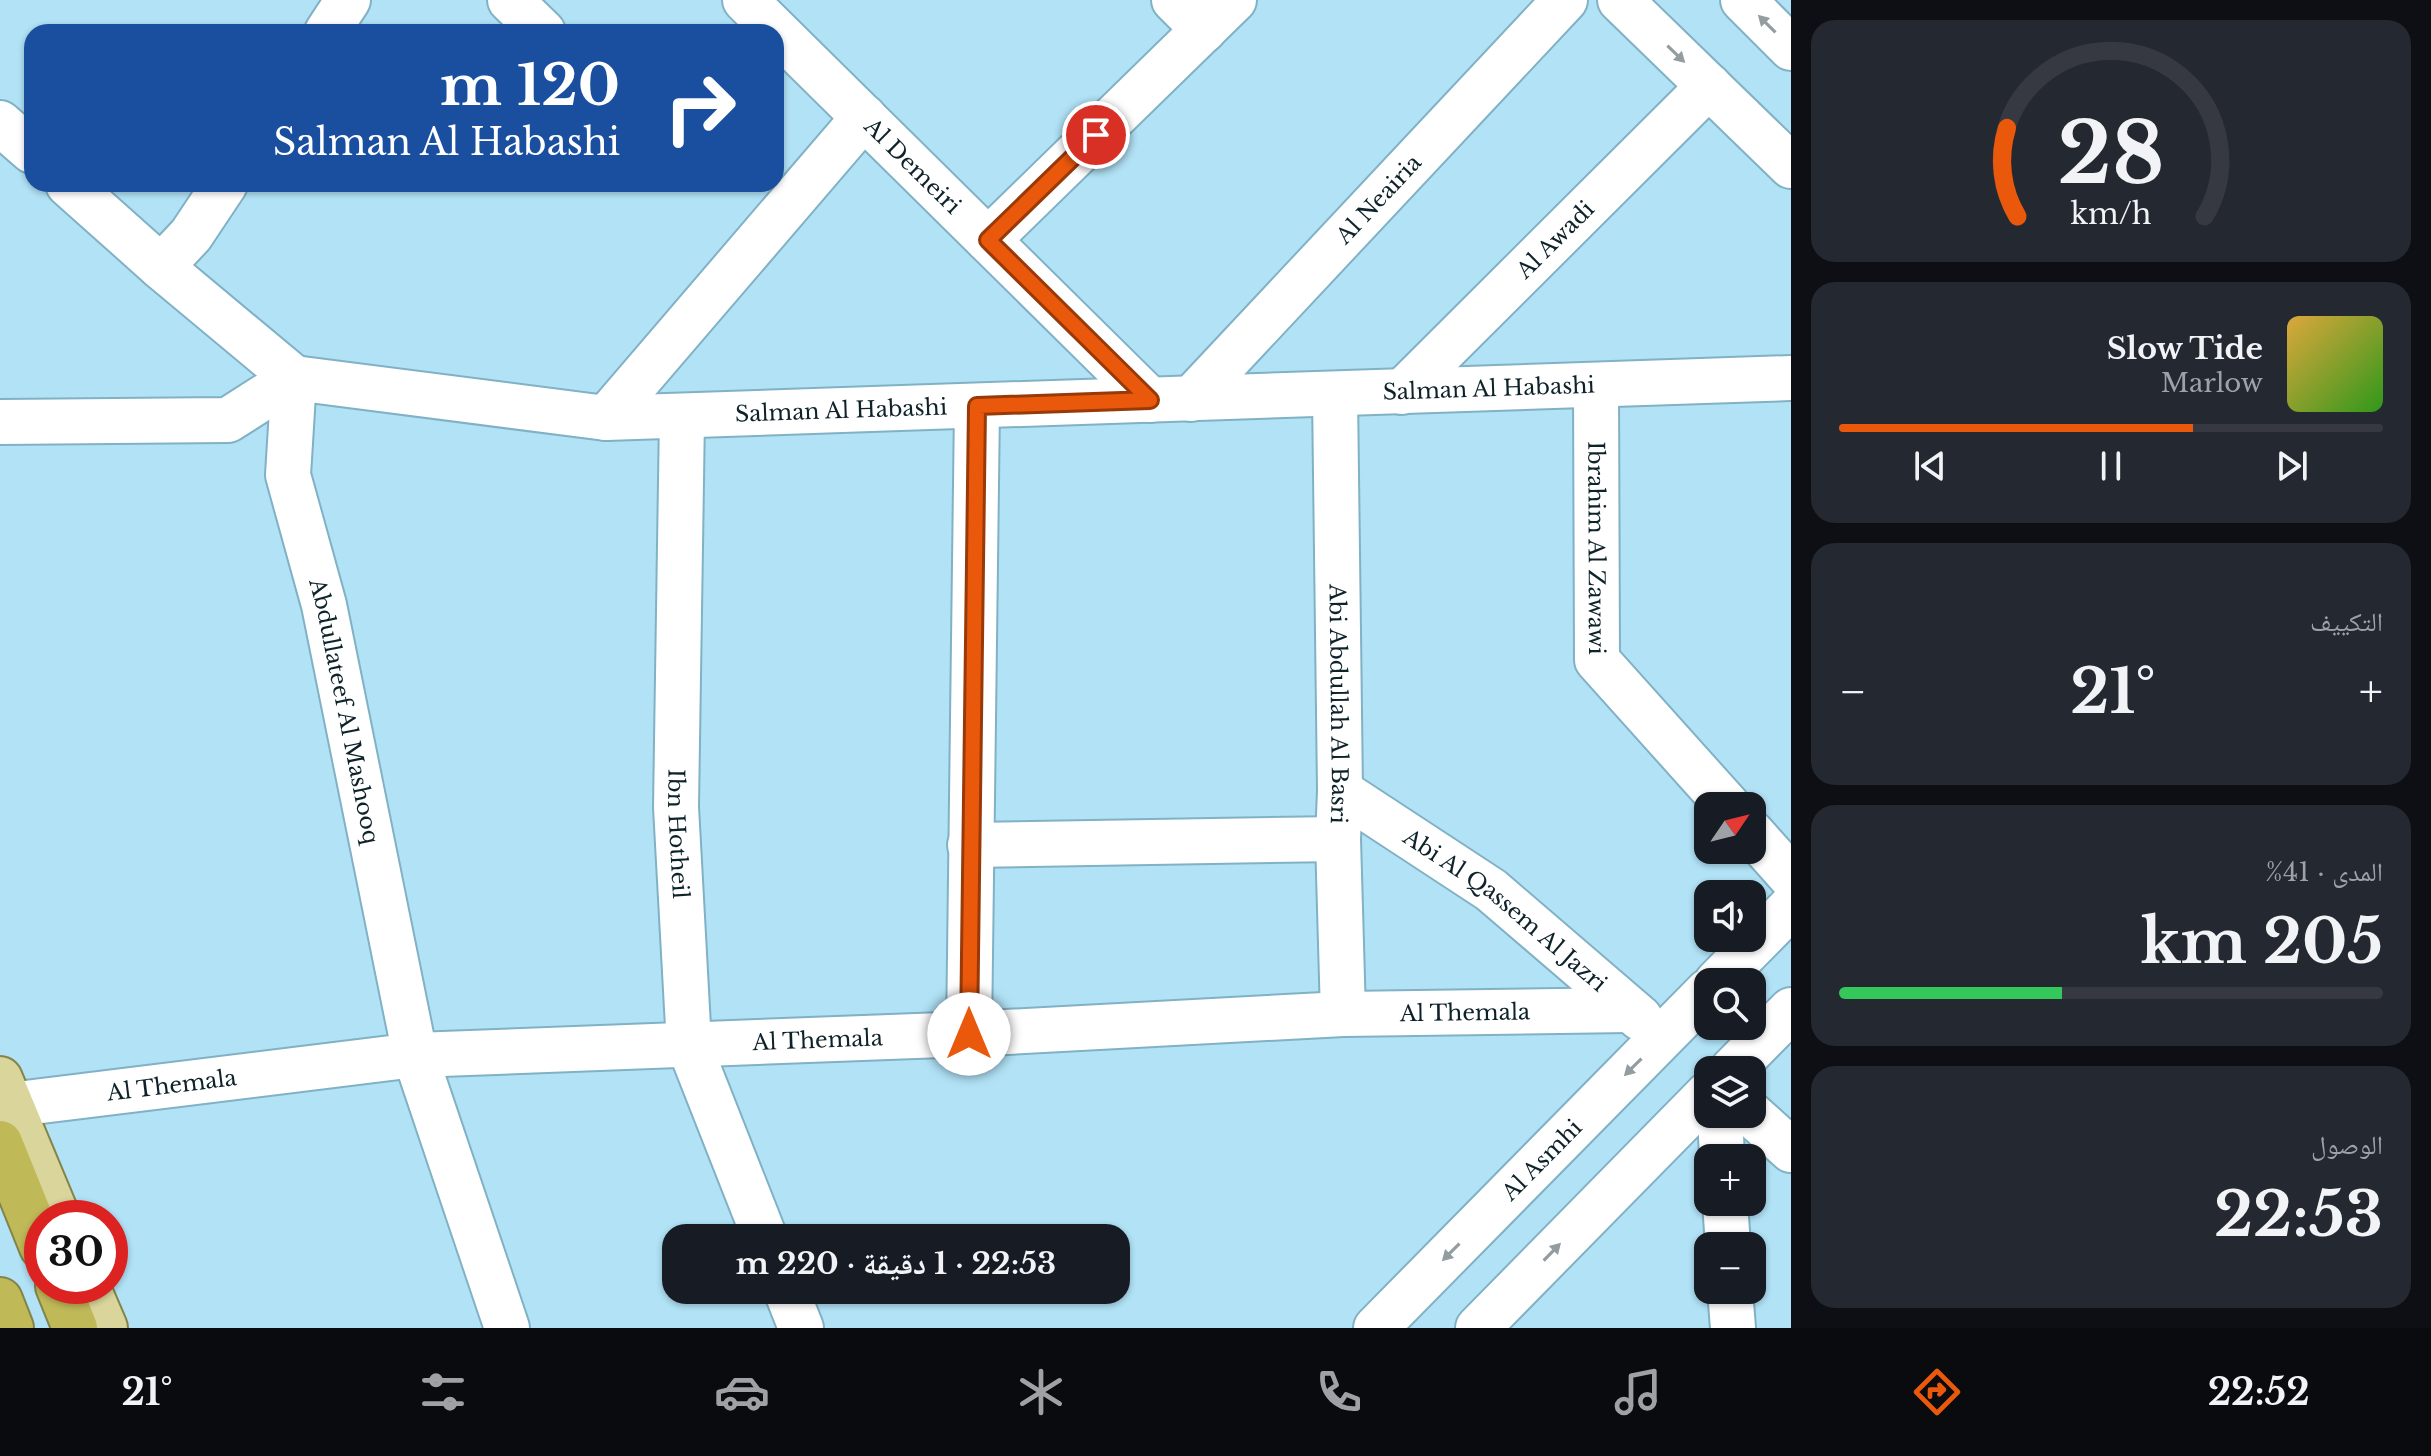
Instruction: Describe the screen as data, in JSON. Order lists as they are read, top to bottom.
{
  "streets": {
    "street": [
      "Al Demeiri",
      "Al Neairia",
      "Al Awadi",
      "Salman Al Habashi",
      "Ibrahim Al Zawawi",
      "Abi Abdullah Al Basri",
      "Abdullateef Al Mashooq",
      "Ibn Hotheil",
      "Abi Al Qassem Al Jazri",
      "Al Themala",
      "Al Asmhi"
    ]
  },
  "crossings": [
    ["Al Demeiri", "Al Neairia"],
    ["Al Demeiri", "Salman Al Habashi"],
    ["Al Neairia", "Salman Al Habashi"],
    ["Al Awadi", "Salman Al Habashi"],
    ["Salman Al Habashi", "Ibrahim Al Zawawi"],
    ["Salman Al Habashi", "Abi Abdullah Al Basri"],
    ["Salman Al Habashi", "Abdullateef Al Mashooq"],
    ["Salman Al Habashi", "Ibn Hotheil"],
    ["Abi Abdullah Al Basri", "Abi Al Qassem Al Jazri"],
    ["Abi Abdullah Al Basri", "Al Themala"],
    ["Abdullateef Al Mashooq", "Al Themala"],
    ["Ibn Hotheil", "Al Themala"],
    ["Abi Al Qassem Al Jazri", "Al Themala"],
    ["Abi Al Qassem Al Jazri", "Al Asmhi"]
  ],
  "north": "top right",
  "page": {
    "turn": ["120 m", "Salman Al Habashi"],
    "song": ["Slow Tide", "Marlow"],
    "tile": [
      "التكييف",
      ["المدى · 41%", "205 km"],
      ["الوصول", "22:53"]
    ],
    "heat": ["−", "21°", "+"],
    "map_buttons": ["+", "−"],
    "limit": "30",
    "trip": "22:53 · 1 دقيقة · 220 m",
    "tabs": ["22:52", "21°"],
    "gauge": ["28", "km/h"]
  }
}
